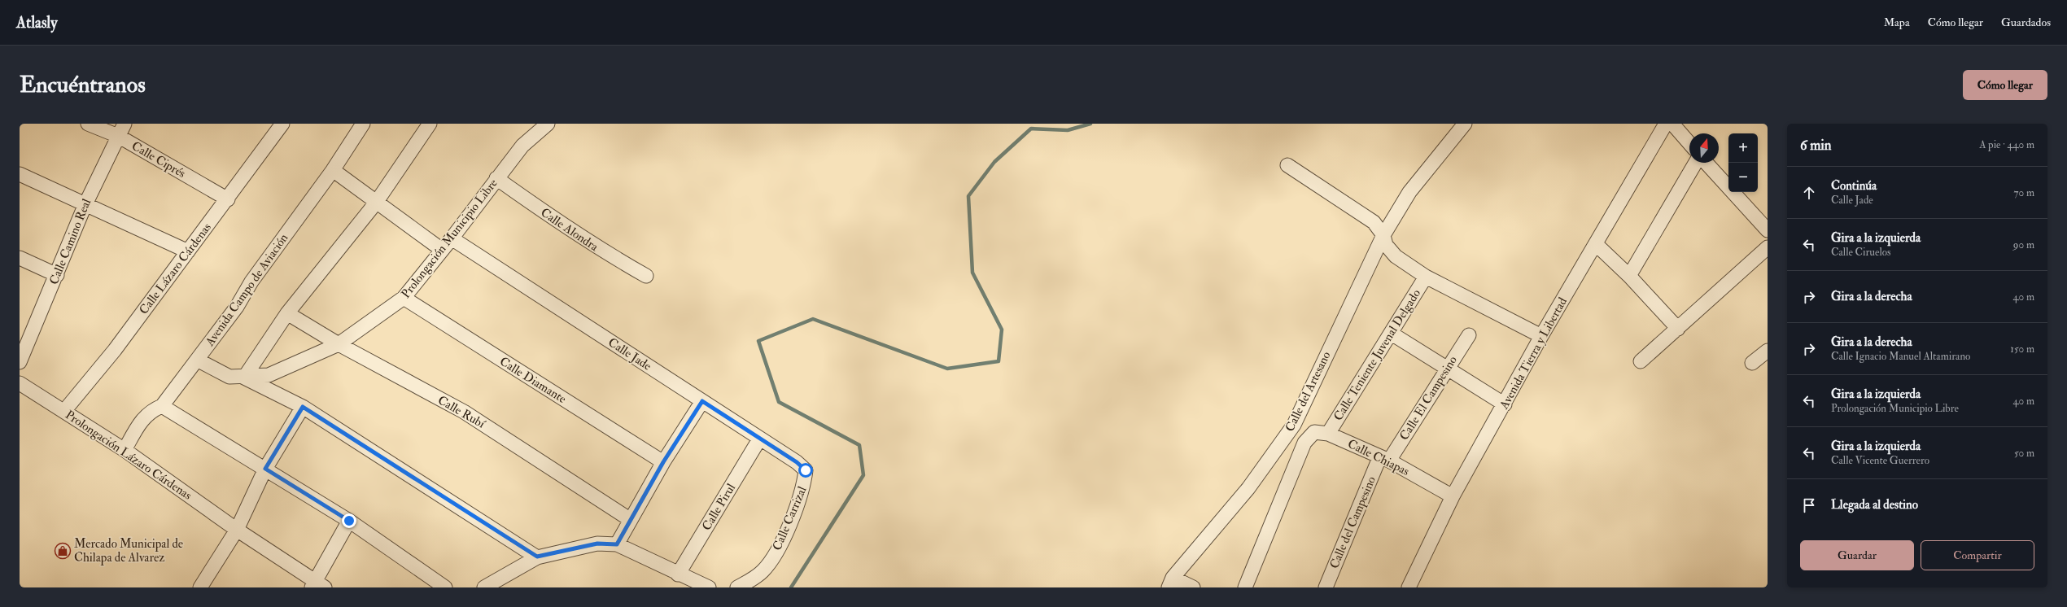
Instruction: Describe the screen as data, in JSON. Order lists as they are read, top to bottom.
{
  "streets": {
    "street": [
      "Calle Ciprés",
      "Calle Alondra",
      "Prolongación Municipio Libre",
      "Calle Camino Real",
      "Calle Lázaro Cárdenas",
      "Avenida Campo de Aviación",
      "Avenida Tierra y Libertad",
      "Calle Jade",
      "Calle Teniente Juvenal Delgado",
      "Calle Diamante",
      "Calle del Artesano",
      "Calle El Campesino",
      "Calle Rubí",
      "Prolongación Lázaro Cárdenas",
      "Calle Chiapas",
      "Calle Pirul",
      "Calle Carrizal",
      "Calle del Campesino"
    ]
  },
  "crossings": [
    ["Calle Ciprés", "Calle Camino Real"],
    ["Calle Ciprés", "Calle Lázaro Cárdenas"],
    ["Calle Alondra", "Prolongación Municipio Libre"],
    ["Prolongación Municipio Libre", "Avenida Campo de Aviación"],
    ["Prolongación Municipio Libre", "Calle Jade"],
    ["Prolongación Municipio Libre", "Calle Diamante"],
    ["Prolongación Municipio Libre", "Calle Rubí"],
    ["Calle Lázaro Cárdenas", "Prolongación Lázaro Cárdenas"],
    ["Avenida Campo de Aviación", "Prolongación Lázaro Cárdenas"],
    ["Avenida Tierra y Libertad", "Calle Chiapas"],
    ["Calle Jade", "Calle Pirul"],
    ["Calle Jade", "Calle Carrizal"],
    ["Calle Teniente Juvenal Delgado", "Calle Chiapas"],
    ["Calle El Campesino", "Calle Chiapas"],
    ["Calle El Campesino", "Calle del Campesino"],
    ["Calle Chiapas", "Calle del Campesino"]
  ],
  "places": {
    "shop": ["Mercado Municipal de Chilapa de Alvarez"]
  },
  "north": "top",
  "page": {
    "header": "Atlasly",
    "nav": ["Mapa", "Cómo llegar", "Guardados"],
    "buttons": [
      "Cómo llegar",
      ["Guardar", "Compartir"]
    ],
    "title": "Encuéntranos",
    "heading": ["6 min", "A pie · 440 m"],
    "map_buttons": ["+", "−"],
    "list": [
      ["Continúa", "Calle Jade", "70 m"],
      ["Gira a la izquierda", "Calle Ciruelos", "90 m"],
      ["Gira a la derecha", "40 m"],
      ["Gira a la derecha", "Calle Ignacio Manuel Altamirano", "150 m"],
      ["Gira a la izquierda", "Prolongación Municipio Libre", "40 m"],
      ["Gira a la izquierda", "Calle Vicente Guerrero", "50 m"],
      "Llegada al destino"
    ]
  }
}
